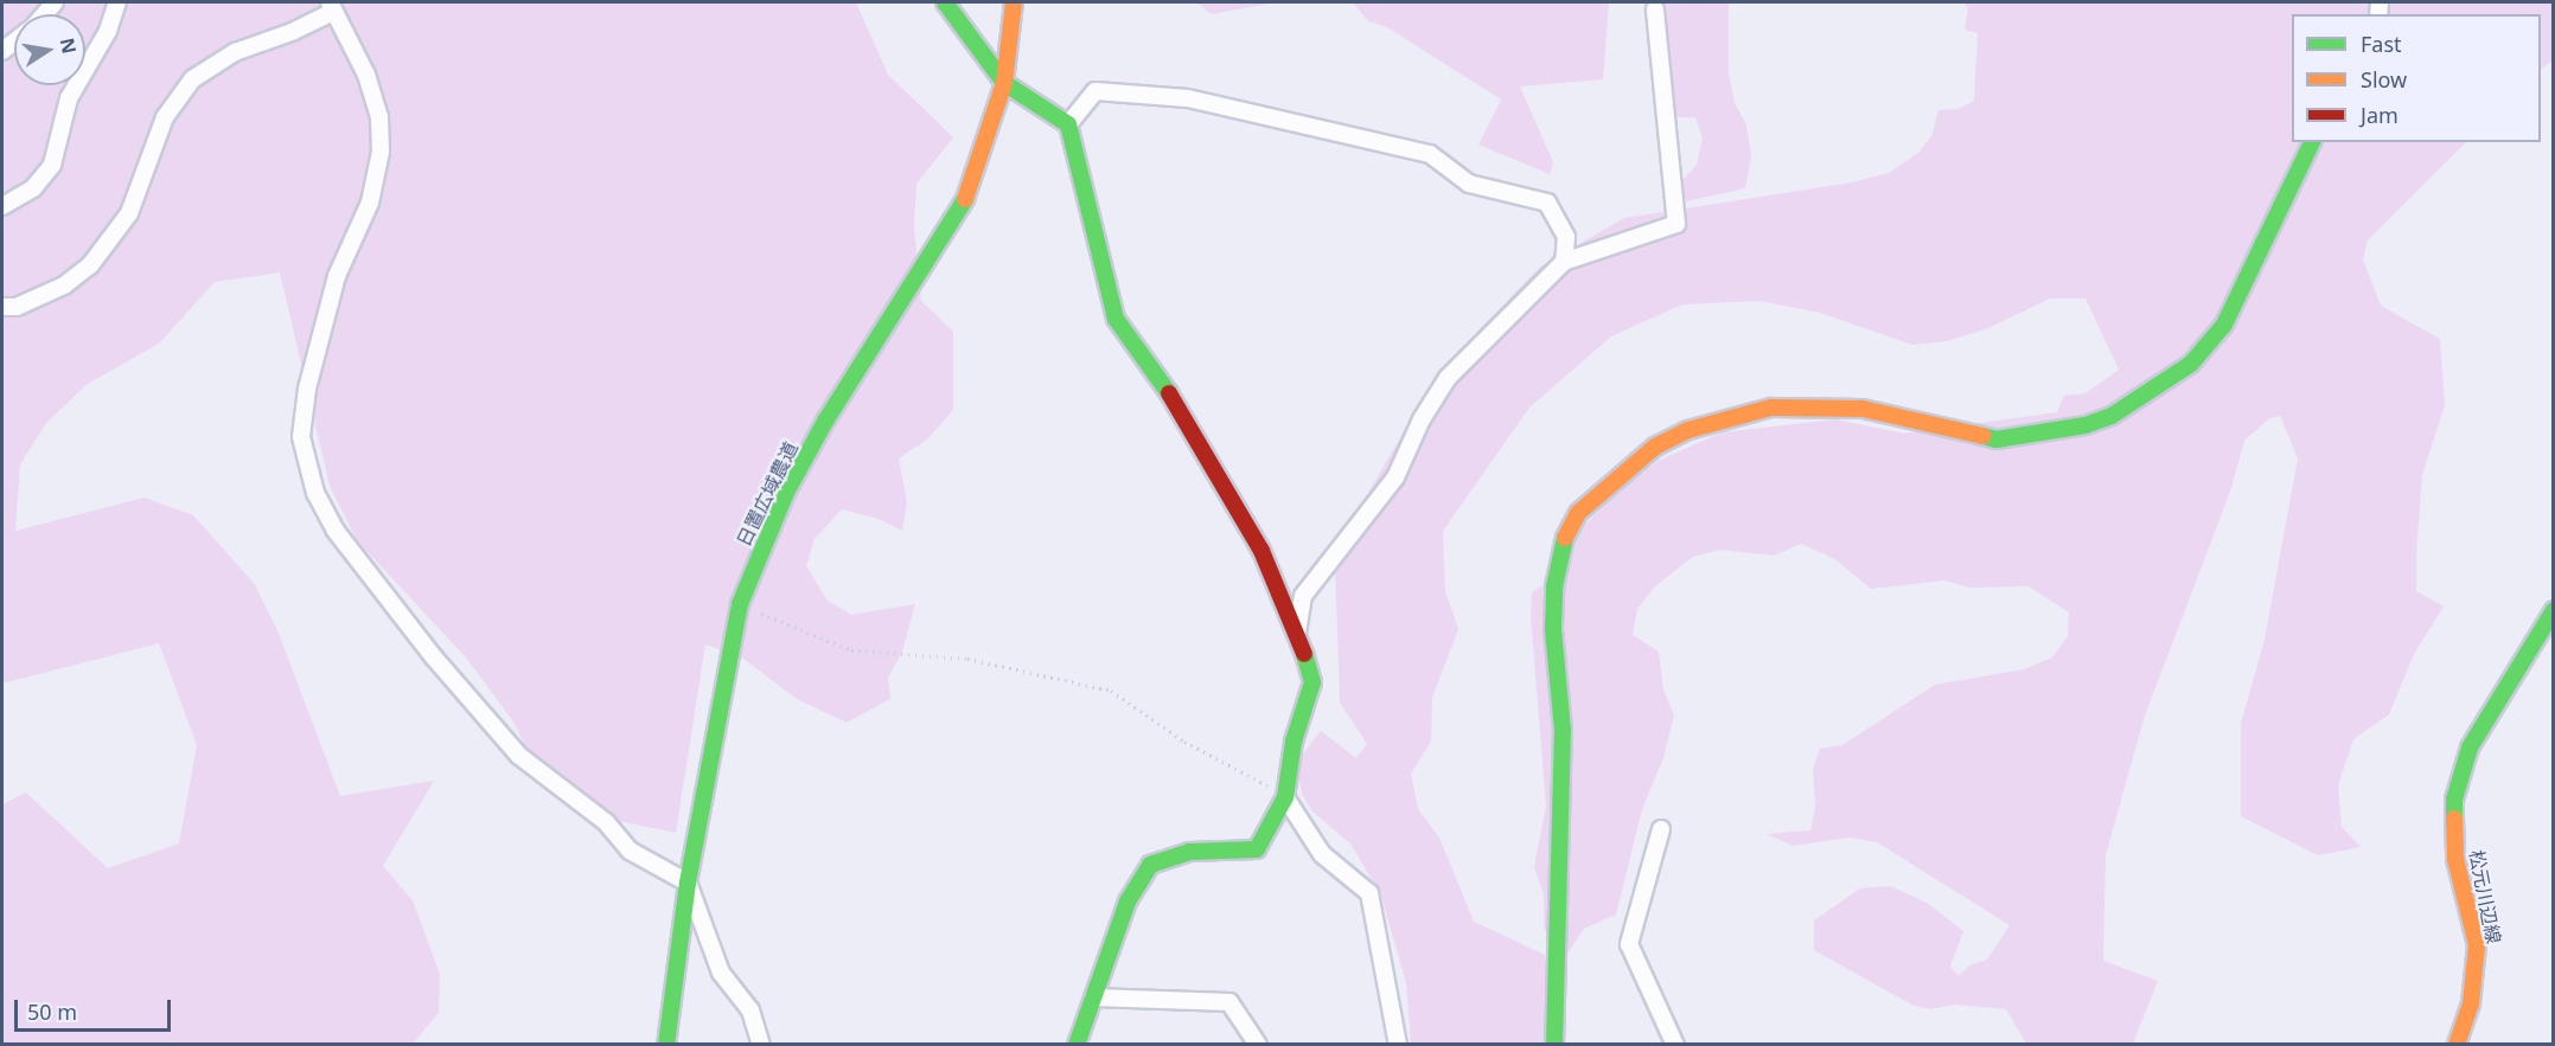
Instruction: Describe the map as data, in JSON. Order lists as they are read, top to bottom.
{
  "streets": {
    "street": ["日置広域農道", "松元川辺線"]
  },
  "legend": ["Fast", "Slow", "Jam"],
  "scale_bar": "50 m",
  "north": "right"
}
